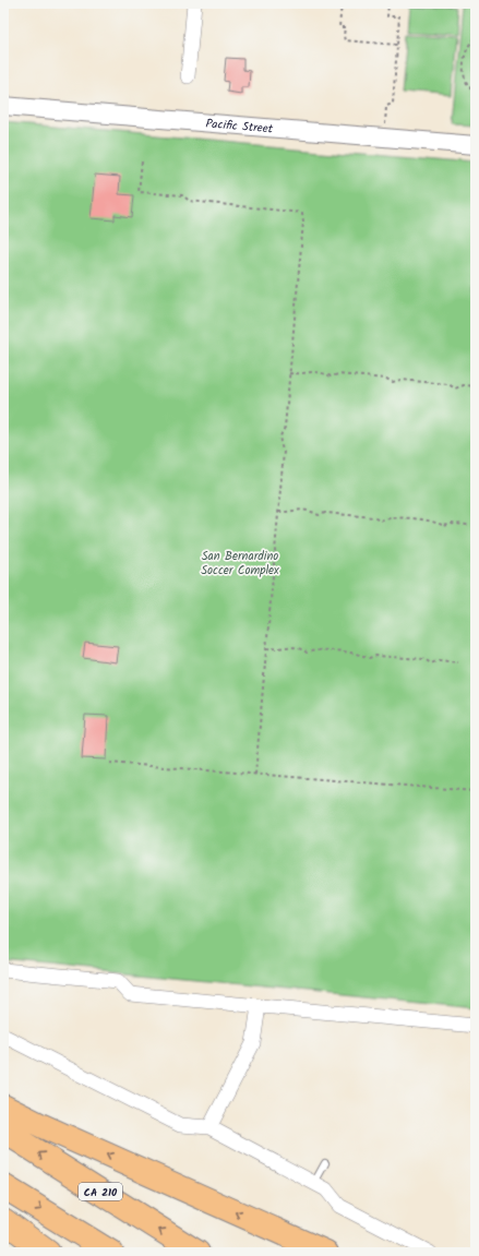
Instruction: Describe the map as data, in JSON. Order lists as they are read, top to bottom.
{
  "streets": {
    "highway": ["CA 210"],
    "street": ["Pacific Street"]
  },
  "parks": ["San Bernardino Soccer Complex"]
}
